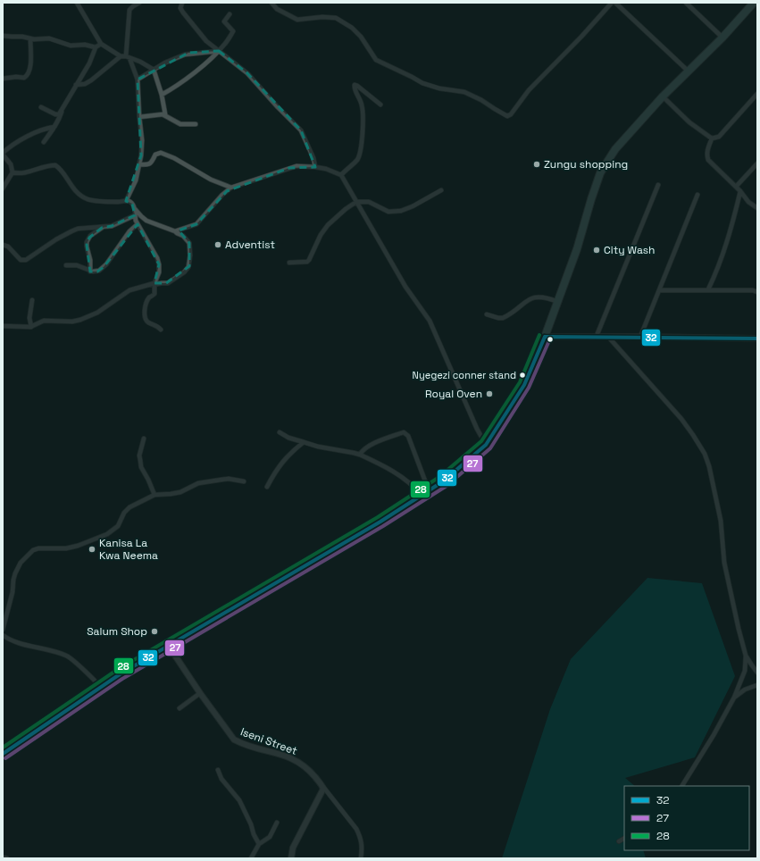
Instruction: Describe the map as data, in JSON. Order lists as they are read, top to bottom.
{
  "streets": {
    "street": ["Iseni Street"]
  },
  "places": [
    "Zungu shopping",
    "Adventist",
    "City Wash",
    "Nyegezi conner stand",
    "Royal Oven",
    "Kanisa La Kwa Neema",
    "Salum Shop"
  ],
  "lines": ["transit line 28", "transit line 32", "transit line 27"],
  "legend": ["32", "27", "28"]
}
